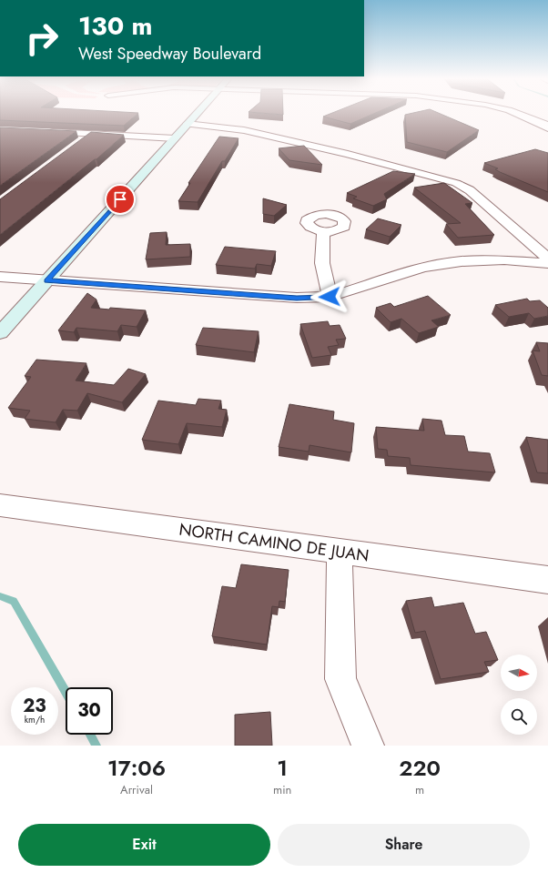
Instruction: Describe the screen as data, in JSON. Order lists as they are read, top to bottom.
{
  "streets": {
    "street": ["NORTH CAMINO DE JUAN"]
  },
  "north": "right",
  "page": {
    "turn": ["130 m", "West Speedway Boulevard"],
    "speed": "23 km/h",
    "limit": "30",
    "eta": [
      "17:06",
      "Arrival",
      "1",
      "min",
      "220",
      "m"
    ],
    "buttons": ["Exit", "Share"]
  }
}
